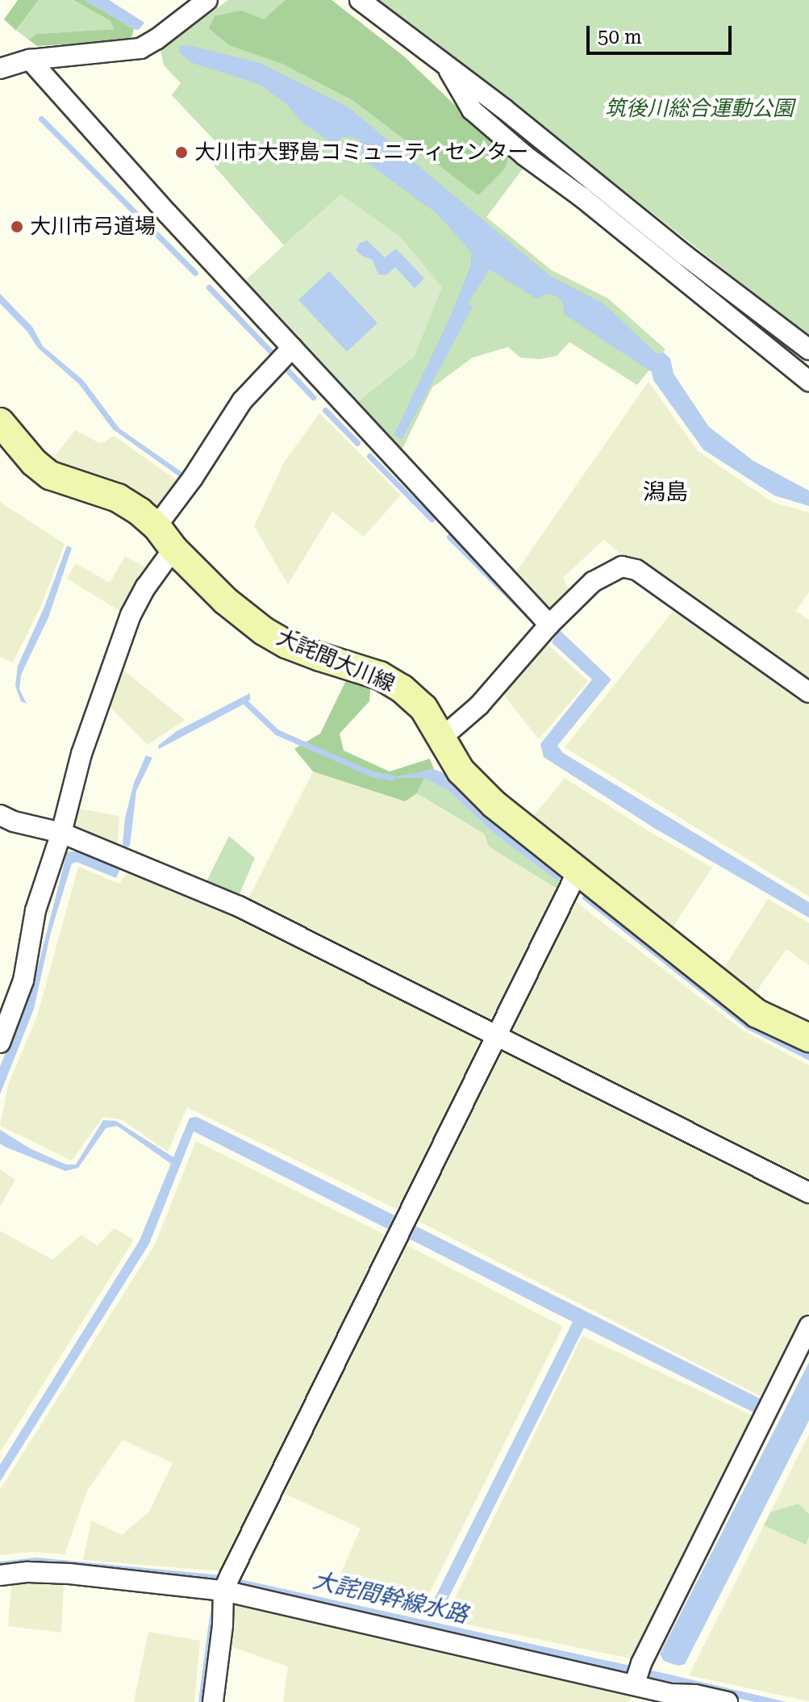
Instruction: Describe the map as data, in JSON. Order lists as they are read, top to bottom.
{
  "streets": {
    "main road": ["大詫間大川線"]
  },
  "districts": ["潟島"],
  "water": ["大詫間幹線水路"],
  "parks": ["筑後川総合運動公園"],
  "places": ["大川市大野島コミュニティセンター", "大川市弓道場"],
  "scale_bar": "50 m"
}
